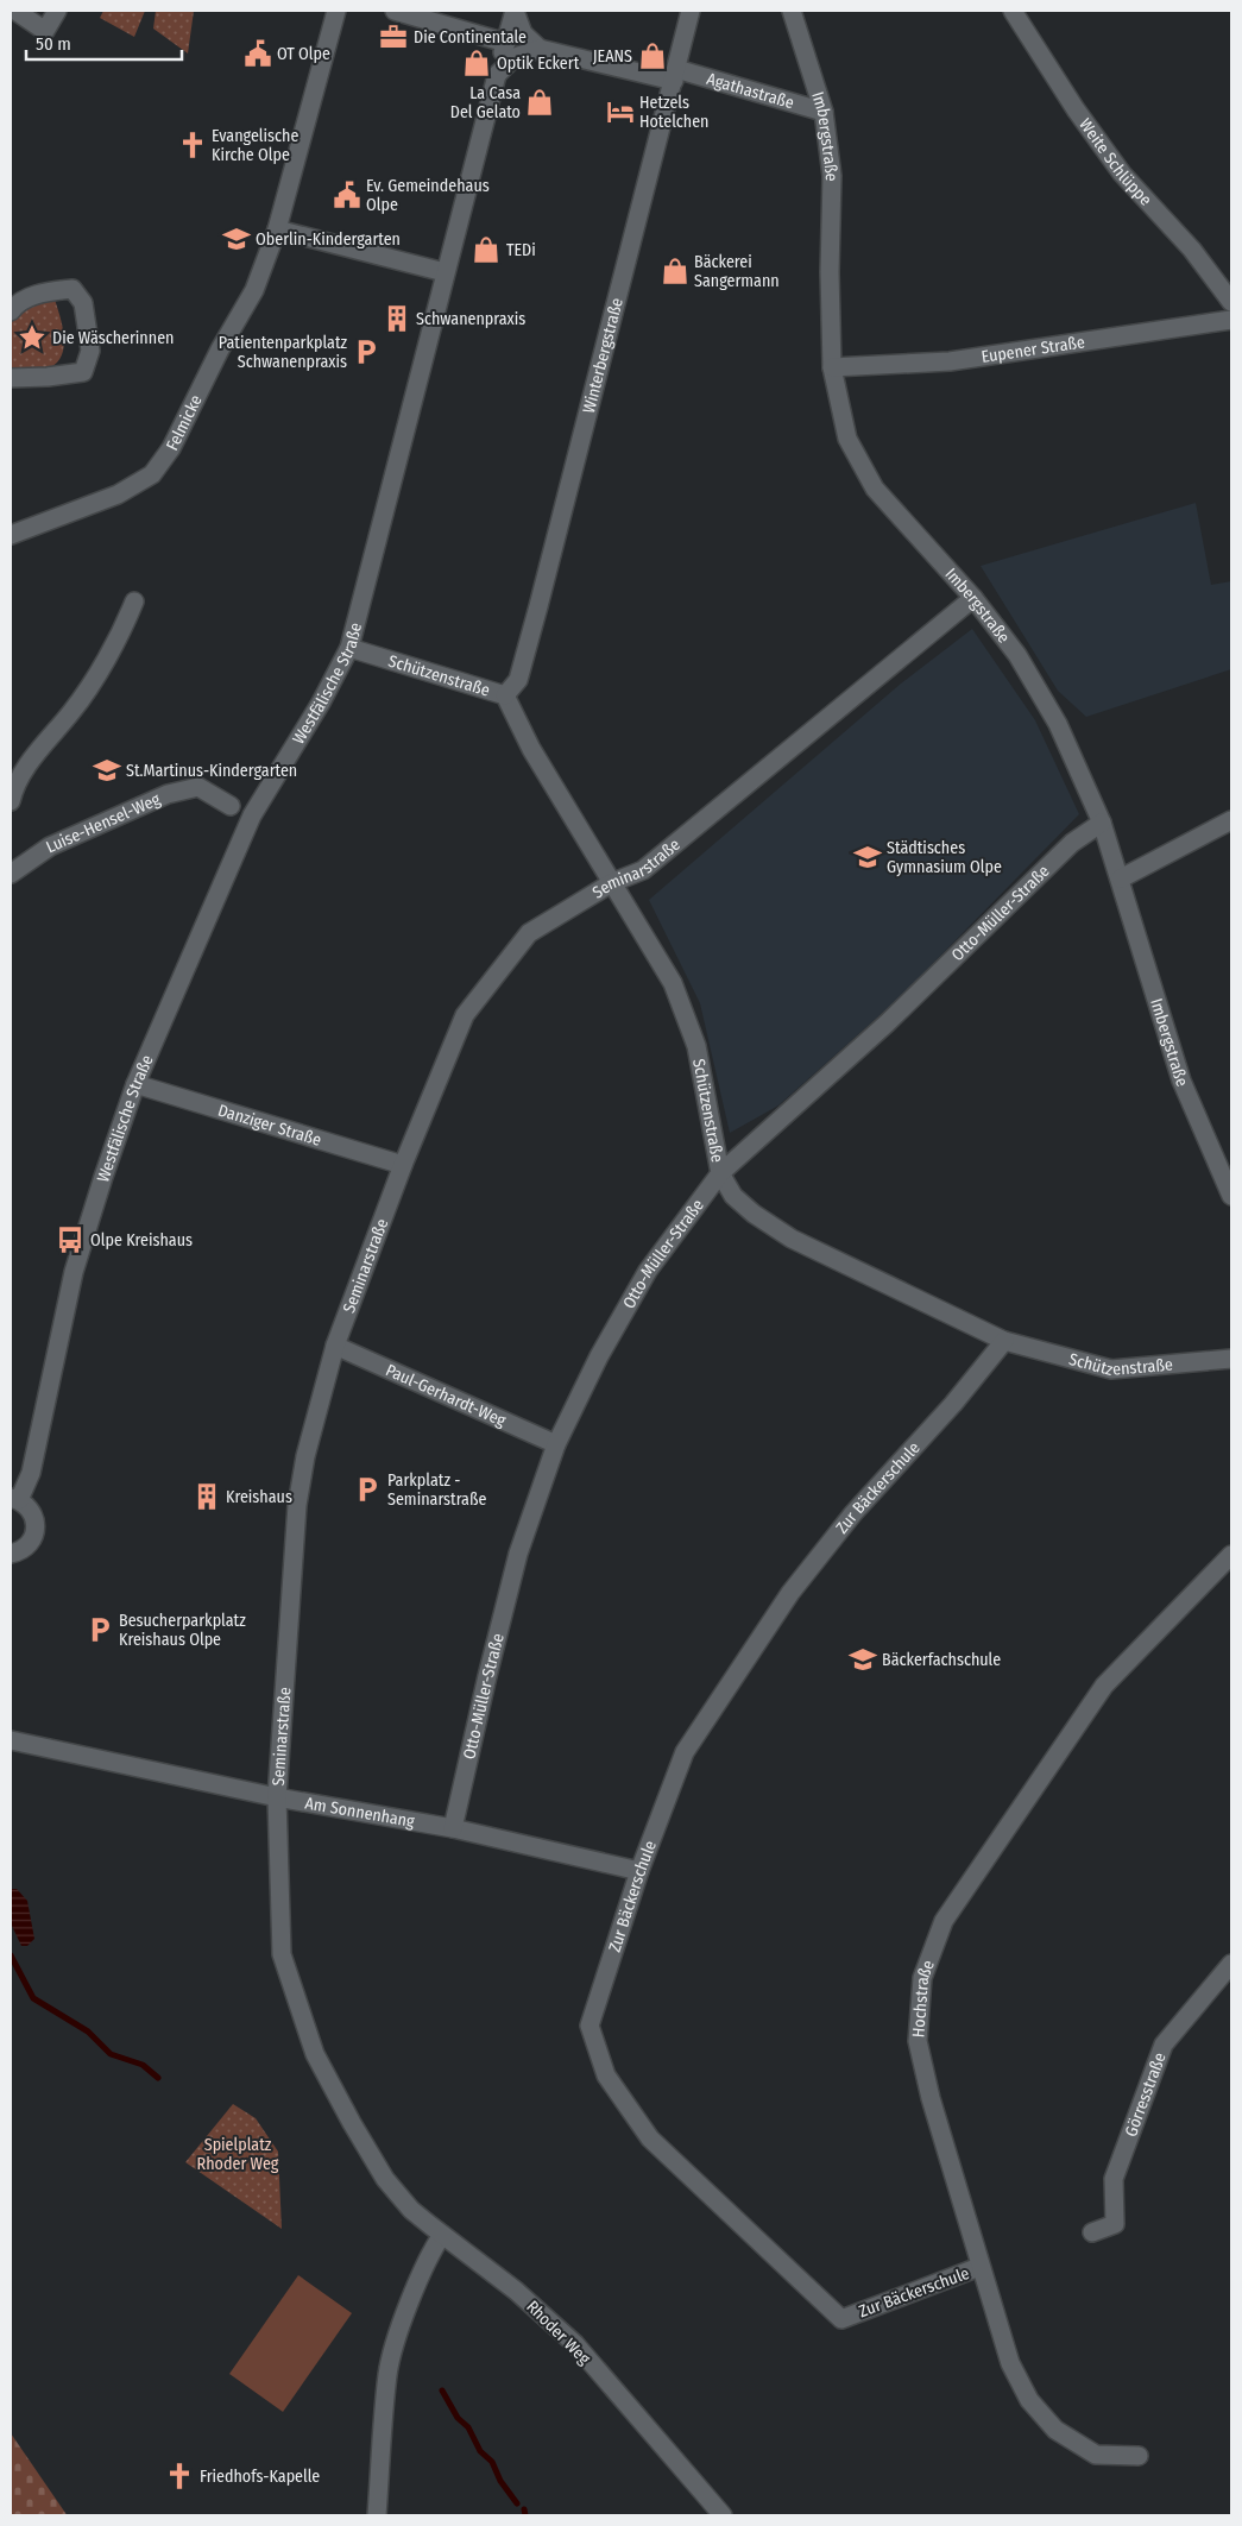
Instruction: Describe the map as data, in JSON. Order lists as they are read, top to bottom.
{
  "streets": {
    "street": [
      "Agathastraße",
      "Imbergstraße",
      "Weite Schlüppe",
      "Eupener Straße",
      "Winterbergstraße",
      "Felmicke",
      "Schützenstraße",
      "Westfälische Straße",
      "Luise-Hensel-Weg",
      "Seminarstraße",
      "Otto-Müller-Straße",
      "Danziger Straße",
      "Paul-Gerhardt-Weg",
      "Zur Bäckerschule",
      "Am Sonnenhang",
      "Hochstraße",
      "Görresstraße",
      "Rhoder Weg"
    ]
  },
  "crossings": [
    ["Agathastraße", "Imbergstraße"],
    ["Agathastraße", "Winterbergstraße"],
    ["Imbergstraße", "Eupener Straße"],
    ["Imbergstraße", "Seminarstraße"],
    ["Imbergstraße", "Otto-Müller-Straße"],
    ["Winterbergstraße", "Schützenstraße"],
    ["Schützenstraße", "Westfälische Straße"],
    ["Schützenstraße", "Seminarstraße"],
    ["Schützenstraße", "Otto-Müller-Straße"],
    ["Schützenstraße", "Zur Bäckerschule"],
    ["Westfälische Straße", "Danziger Straße"],
    ["Seminarstraße", "Danziger Straße"],
    ["Seminarstraße", "Paul-Gerhardt-Weg"],
    ["Seminarstraße", "Am Sonnenhang"],
    ["Seminarstraße", "Rhoder Weg"],
    ["Otto-Müller-Straße", "Paul-Gerhardt-Weg"],
    ["Otto-Müller-Straße", "Am Sonnenhang"],
    ["Zur Bäckerschule", "Am Sonnenhang"],
    ["Zur Bäckerschule", "Hochstraße"]
  ],
  "parks": ["Spielplatz Rhoder Weg"],
  "places": {
    "office": ["Die Continentale"],
    "public building": ["OT Olpe", "Ev. Gemeindehaus Olpe"],
    "shop": [
      "JEANS",
      "Optik Eckert",
      "La Casa Del Gelato",
      "TEDi",
      "Bäckerei Sangermann"
    ],
    "hotel": ["Hetzels Hotelchen"],
    "church": ["Evangelische Kirche Olpe", "Friedhofs-Kapelle"],
    "school or university": [
      "Oberlin-Kindergarten",
      "St.Martinus-Kindergarten",
      "Städtisches Gymnasium Olpe",
      "Bäckerfachschule"
    ],
    "building": ["Schwanenpraxis", "Kreishaus"],
    "place": ["Die Wäscherinnen"],
    "parking": ["Patientenparkplatz Schwanenpraxis", "Parkplatz - Seminarstraße", "Besucherparkplatz Kreishaus Olpe"],
    "bus stop": ["Olpe Kreishaus"]
  },
  "scale_bar": "50 m"
}
